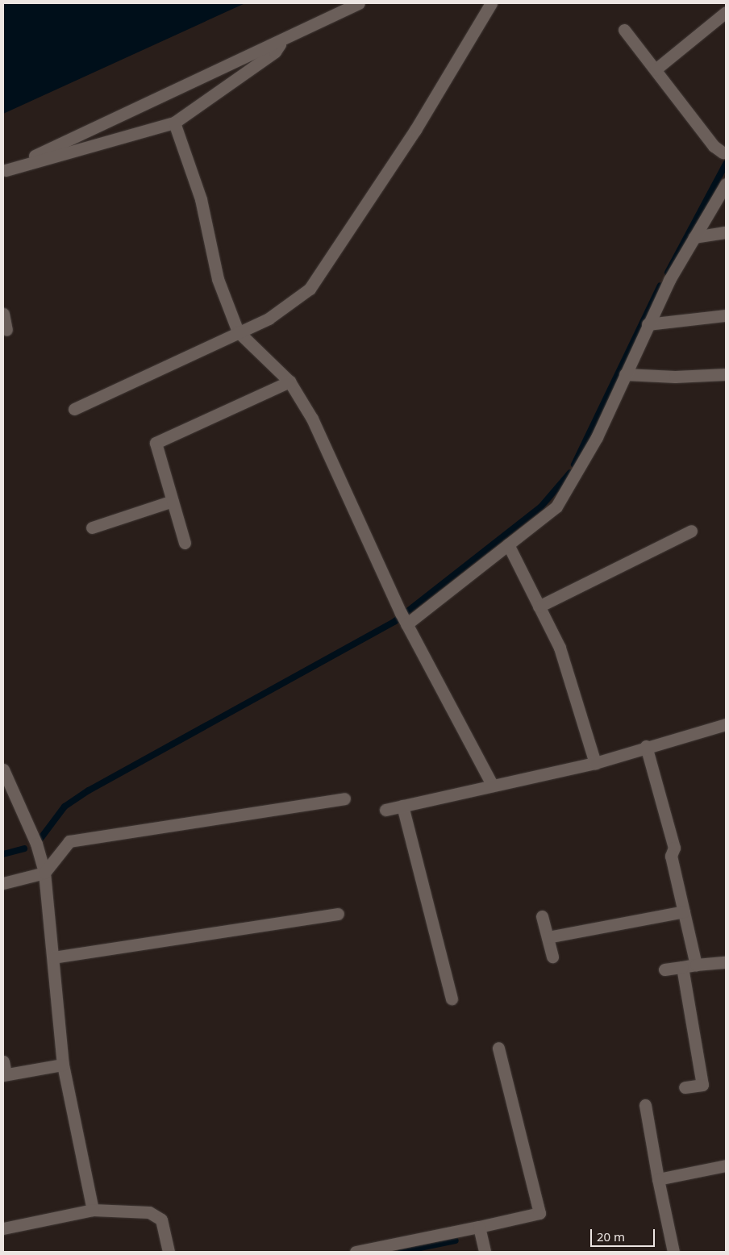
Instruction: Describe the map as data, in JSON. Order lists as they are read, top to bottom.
{
  "scale_bar": "20 m"
}
